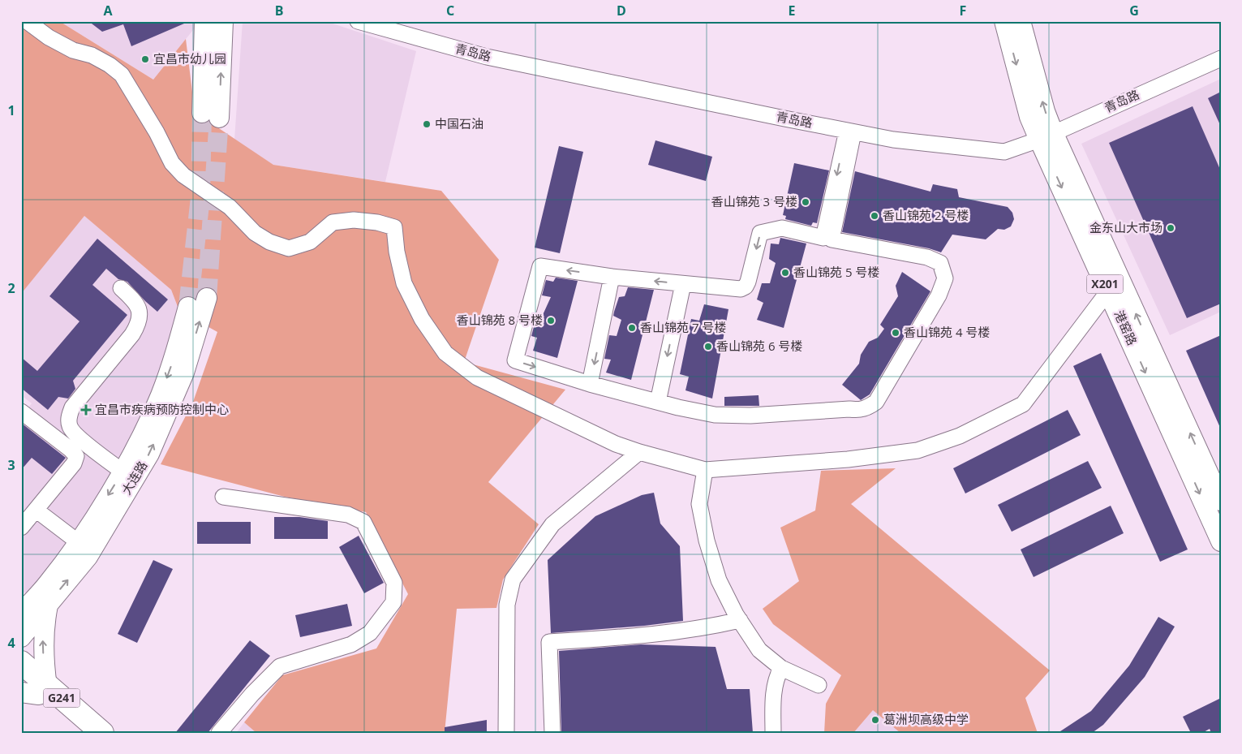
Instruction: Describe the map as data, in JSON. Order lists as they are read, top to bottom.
{
  "streets": {
    "highway": ["G241"],
    "main road": ["X201", "港窑路", "大连路"],
    "street": ["青岛路"]
  },
  "crossings": [
    ["青岛路", "港窑路"]
  ],
  "places": {
    "other": [
      "宜昌市幼儿园",
      "中国石油",
      "香山锦苑 3 号楼",
      "香山锦苑 2 号楼",
      "金东山大市场",
      "香山锦苑 5 号楼",
      "香山锦苑 8 号楼",
      "香山锦苑 7 号楼",
      "香山锦苑 4 号楼",
      "香山锦苑 6 号楼",
      "葛洲坝高级中学"
    ],
    "health": ["宜昌市疾病预防控制中心"]
  },
  "grid": {
    "columns": [
      "A",
      "B",
      "C",
      "D",
      "E",
      "F",
      "G"
    ],
    "rows": [
      "1",
      "2",
      "3",
      "4"
    ]
  }
}
